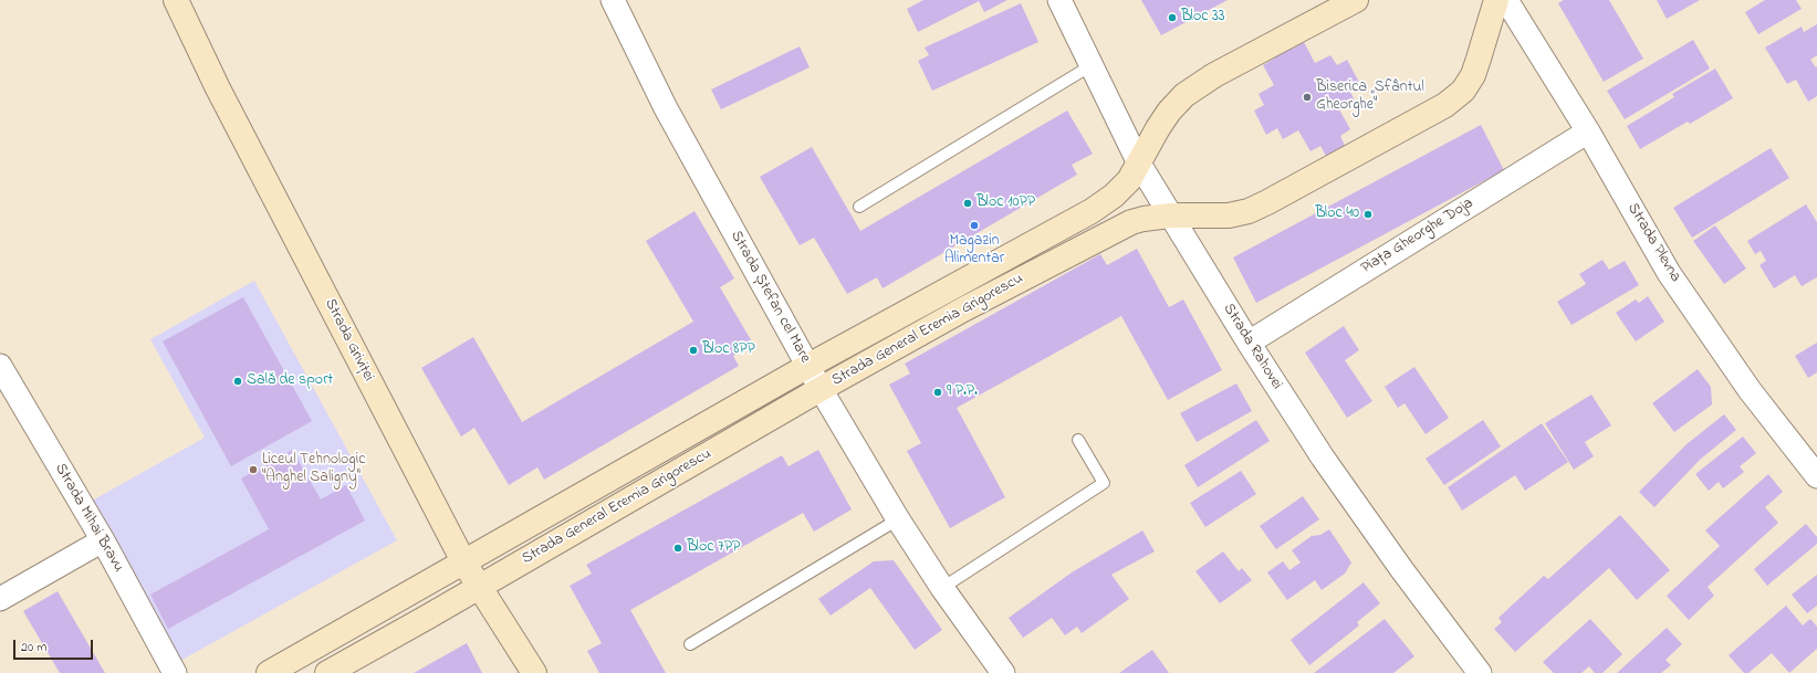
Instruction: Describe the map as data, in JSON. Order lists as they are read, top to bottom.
{
  "streets": {
    "street": [
      "Piața Gheorghe Doja",
      "Strada Plevna",
      "Strada Ștefan cel Mare",
      "Strada General Eremia Grigorescu",
      "Strada Griviței",
      "Strada Rahovei",
      "Strada Mihai Bravu"
    ]
  },
  "crossings": [
    ["Piața Gheorghe Doja", "Strada Plevna"],
    ["Piața Gheorghe Doja", "Strada Rahovei"],
    ["Strada Ștefan cel Mare", "Strada General Eremia Grigorescu"],
    ["Strada General Eremia Grigorescu", "Strada Griviței"],
    ["Strada General Eremia Grigorescu", "Strada Rahovei"]
  ],
  "places": [
    "Bloc 33",
    "Biserica „Sfântul Gheorghe\"",
    "Bloc 10PP",
    "Bloc 40",
    "Magazin Alimentar",
    "Bloc 8PP",
    "Sală de sport",
    "9 P.P.",
    "Liceul Tehnologic \"Anghel Saligny\"",
    "Bloc 7PP"
  ],
  "scale_bar": "20 m"
}
